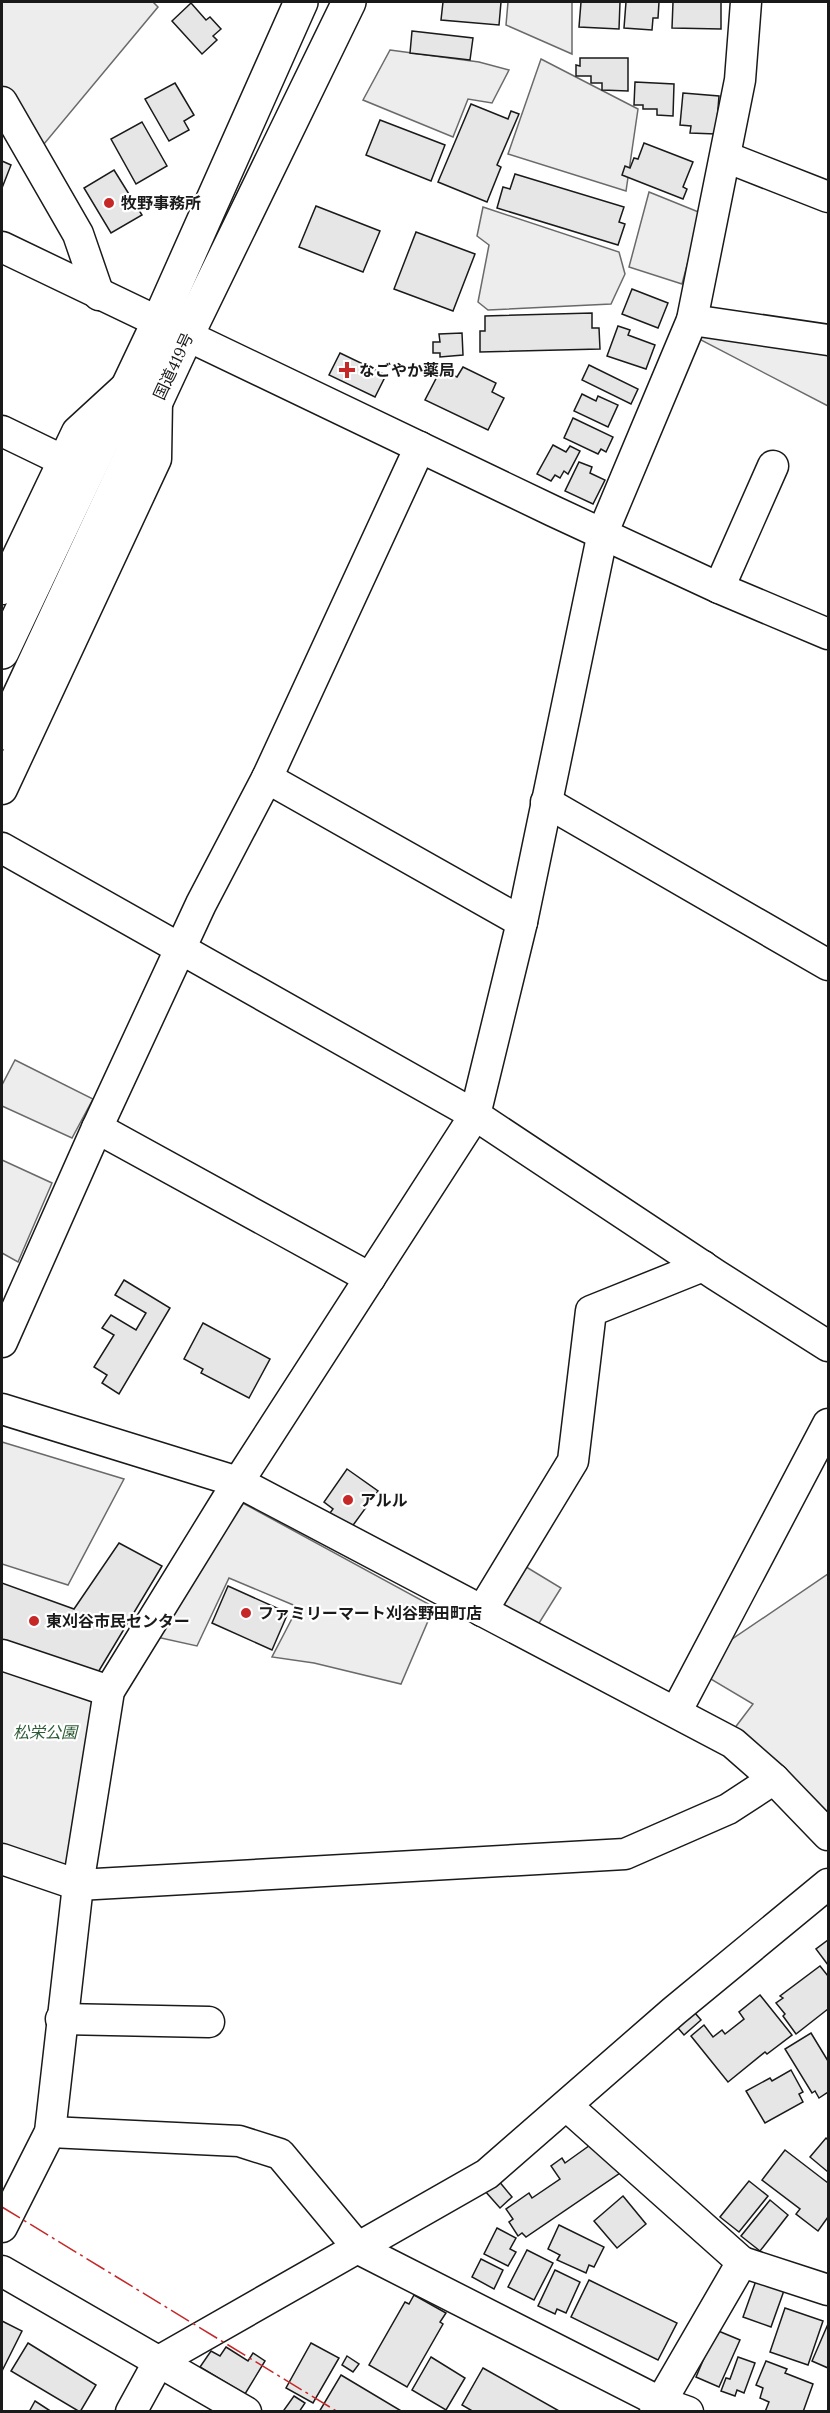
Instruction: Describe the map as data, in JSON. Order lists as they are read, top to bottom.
{
  "streets": {
    "highway": ["国道419号"]
  },
  "parks": ["松栄公園"],
  "places": {
    "other": [
      "牧野事務所",
      "アルル",
      "ファミリーマート刈谷野田町店",
      "東刈谷市民センター"
    ],
    "health": ["なごやか薬局"]
  }
}
